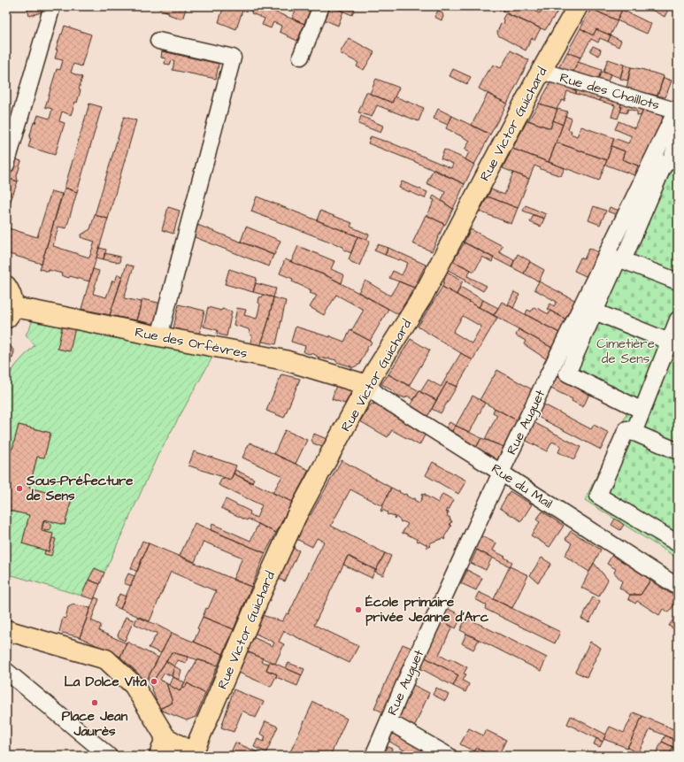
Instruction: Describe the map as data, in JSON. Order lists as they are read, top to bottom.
{
  "streets": {
    "main road": ["Rue Victor Guichard", "Rue des Orfèvres"],
    "street": ["Rue des Chaillots", "Rue Auguet", "Rue du Mail"]
  },
  "crossings": [
    ["Rue des Chaillots", "Rue Victor Guichard"],
    ["Rue des Chaillots", "Rue Auguet"],
    ["Rue Victor Guichard", "Rue des Orfèvres"],
    ["Rue Victor Guichard", "Rue du Mail"],
    ["Rue des Orfèvres", "Rue du Mail"],
    ["Rue Auguet", "Rue du Mail"]
  ],
  "parks": ["Cimetière de Sens"],
  "places": [
    "Sous-Préfecture de Sens",
    "École primaire privée Jeanne d'Arc",
    "La Dolce Vita",
    "Place Jean Jaurès"
  ]
}
